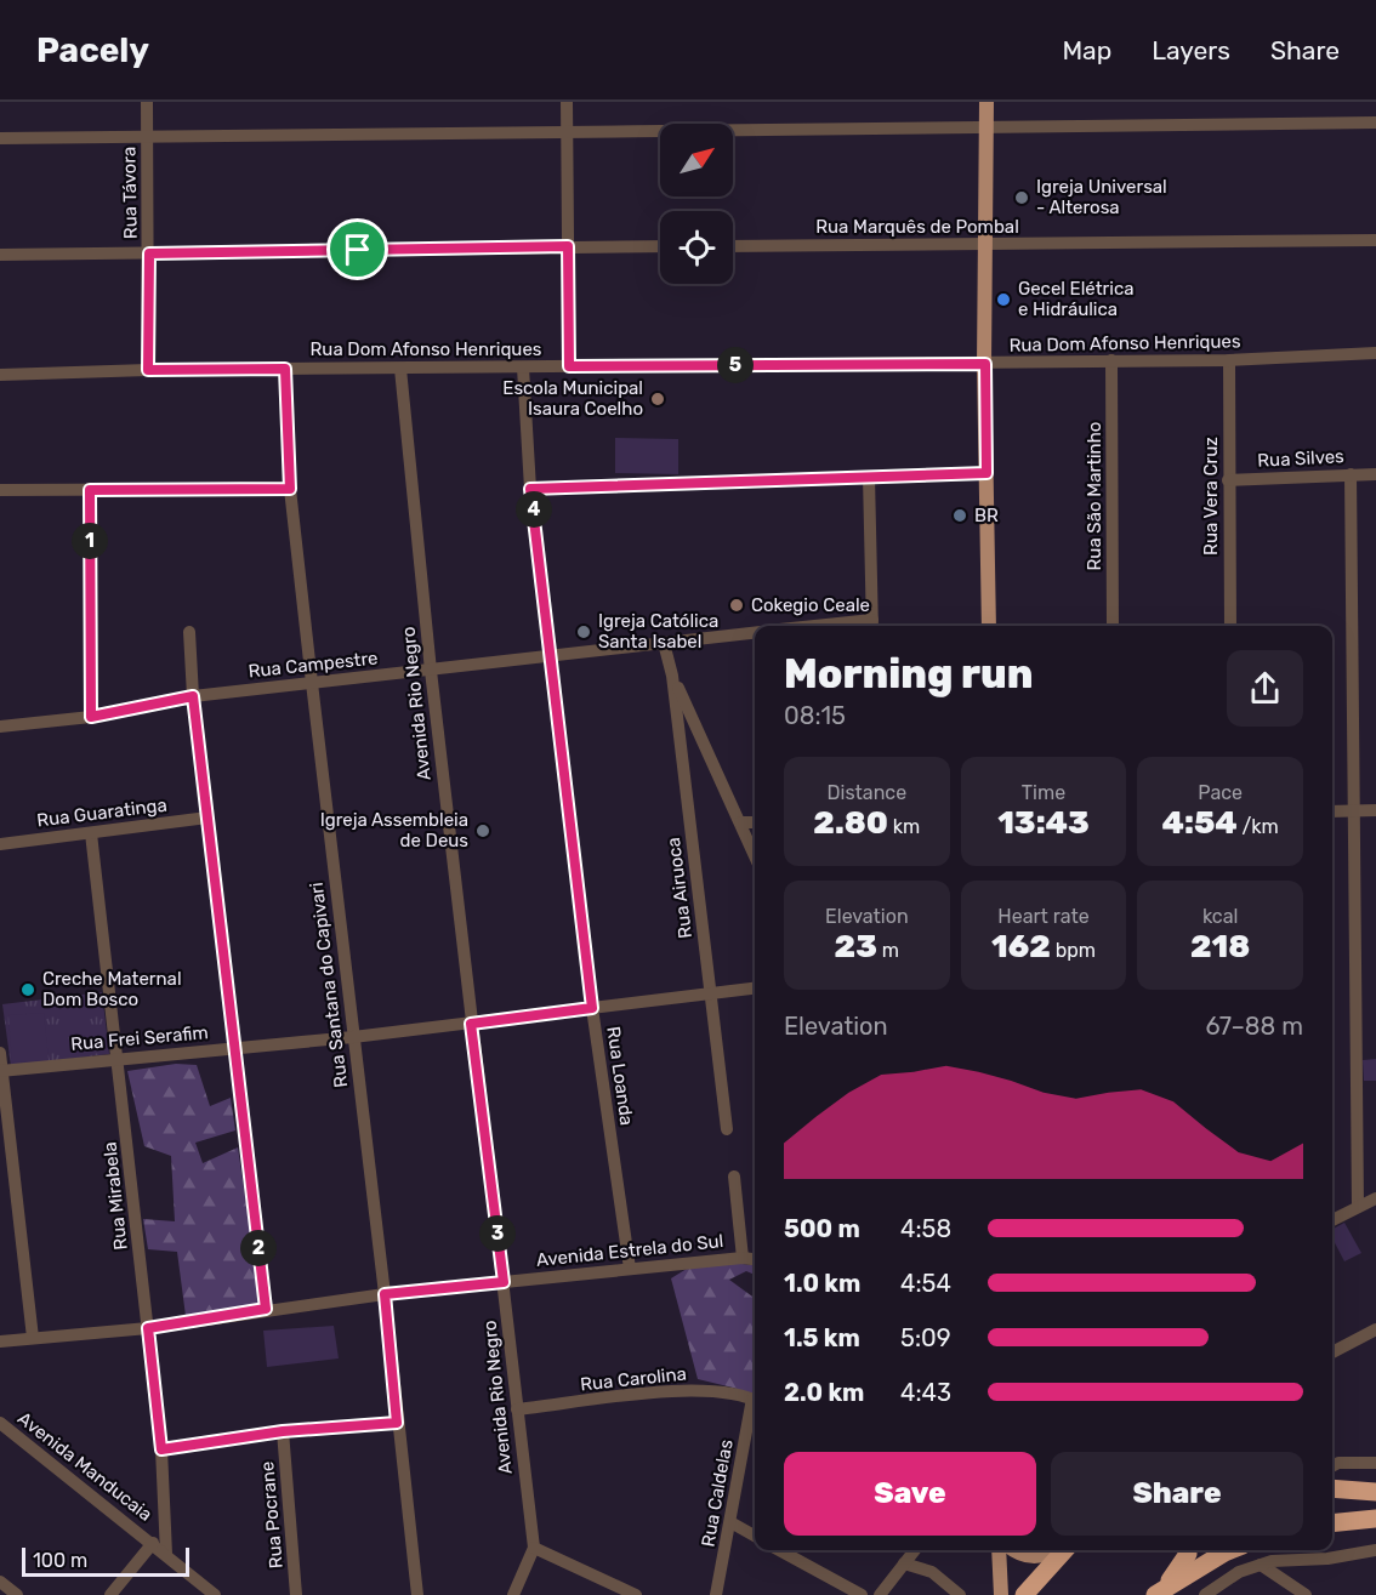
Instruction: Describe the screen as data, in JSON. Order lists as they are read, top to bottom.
{
  "streets": {
    "street": [
      "Rua Távora",
      "Rua Marquês de Pombal",
      "Rua Dom Afonso Henriques",
      "Rua Silves",
      "Rua São Martinho",
      "Rua Vera Cruz",
      "Rua Campestre",
      "Avenida Rio Negro",
      "Rua Guaratinga",
      "Rua Airuoca",
      "Rua Santana do Capivari",
      "Rua Frei Serafim",
      "Rua Loanda",
      "Rua Mirabela",
      "Avenida Estrela do Sul",
      "Rua Carolina",
      "Avenida Manducaia",
      "Rua Caldelas",
      "Rua Pocrane"
    ]
  },
  "crossings": [
    ["Rua Távora", "Rua Dom Afonso Henriques"],
    ["Rua Dom Afonso Henriques", "Rua São Martinho"],
    ["Rua Dom Afonso Henriques", "Rua Vera Cruz"],
    ["Rua Dom Afonso Henriques", "Avenida Rio Negro"],
    ["Rua Dom Afonso Henriques", "Rua Santana do Capivari"],
    ["Rua Dom Afonso Henriques", "Rua Loanda"],
    ["Rua Silves", "Rua Vera Cruz"],
    ["Rua Campestre", "Avenida Rio Negro"],
    ["Rua Campestre", "Rua Airuoca"],
    ["Rua Campestre", "Rua Santana do Capivari"],
    ["Rua Campestre", "Rua Loanda"],
    ["Avenida Rio Negro", "Rua Frei Serafim"],
    ["Avenida Rio Negro", "Avenida Estrela do Sul"],
    ["Avenida Rio Negro", "Rua Carolina"],
    ["Rua Guaratinga", "Rua Mirabela"],
    ["Rua Airuoca", "Rua Frei Serafim"],
    ["Rua Santana do Capivari", "Rua Frei Serafim"],
    ["Rua Santana do Capivari", "Avenida Estrela do Sul"],
    ["Rua Frei Serafim", "Rua Loanda"],
    ["Rua Frei Serafim", "Rua Mirabela"],
    ["Rua Loanda", "Avenida Estrela do Sul"],
    ["Rua Mirabela", "Avenida Estrela do Sul"],
    ["Rua Mirabela", "Avenida Manducaia"]
  ],
  "places": [
    "Igreja Universal - Alterosa",
    "Gecel Elétrica e Hidráulica",
    "Escola Municipal Isaura Coelho",
    "BR",
    "Cokegio Ceale",
    "Igreja Católica Santa Isabel",
    "Igreja Assembleia de Deus",
    "Creche Maternal Dom Bosco"
  ],
  "scale_bar": "100 m",
  "north": "top right",
  "page": {
    "header": "Pacely",
    "nav": ["Map", "Layers", "Share"],
    "pins": [
      "5",
      "4",
      "1",
      "3",
      "2"
    ],
    "heading": ["Morning run", "08:15"],
    "stats": [
      ["Distance", "2.80 km"],
      ["Time", "13:43"],
      ["Pace", "4:54 /km"],
      ["Elevation", "23 m"],
      ["Heart rate", "162 bpm"],
      ["kcal", "218"]
    ],
    "chart": ["Elevation", "67–88 m"],
    "list": [
      {
        "name": "500 m",
        "note": "4:58"
      },
      {
        "name": "1.0 km",
        "note": "4:54"
      },
      {
        "name": "1.5 km",
        "note": "5:09"
      },
      {
        "name": "2.0 km",
        "note": "4:43"
      }
    ],
    "buttons": ["Save", "Share"],
    "scale": "100 m"
  }
}
